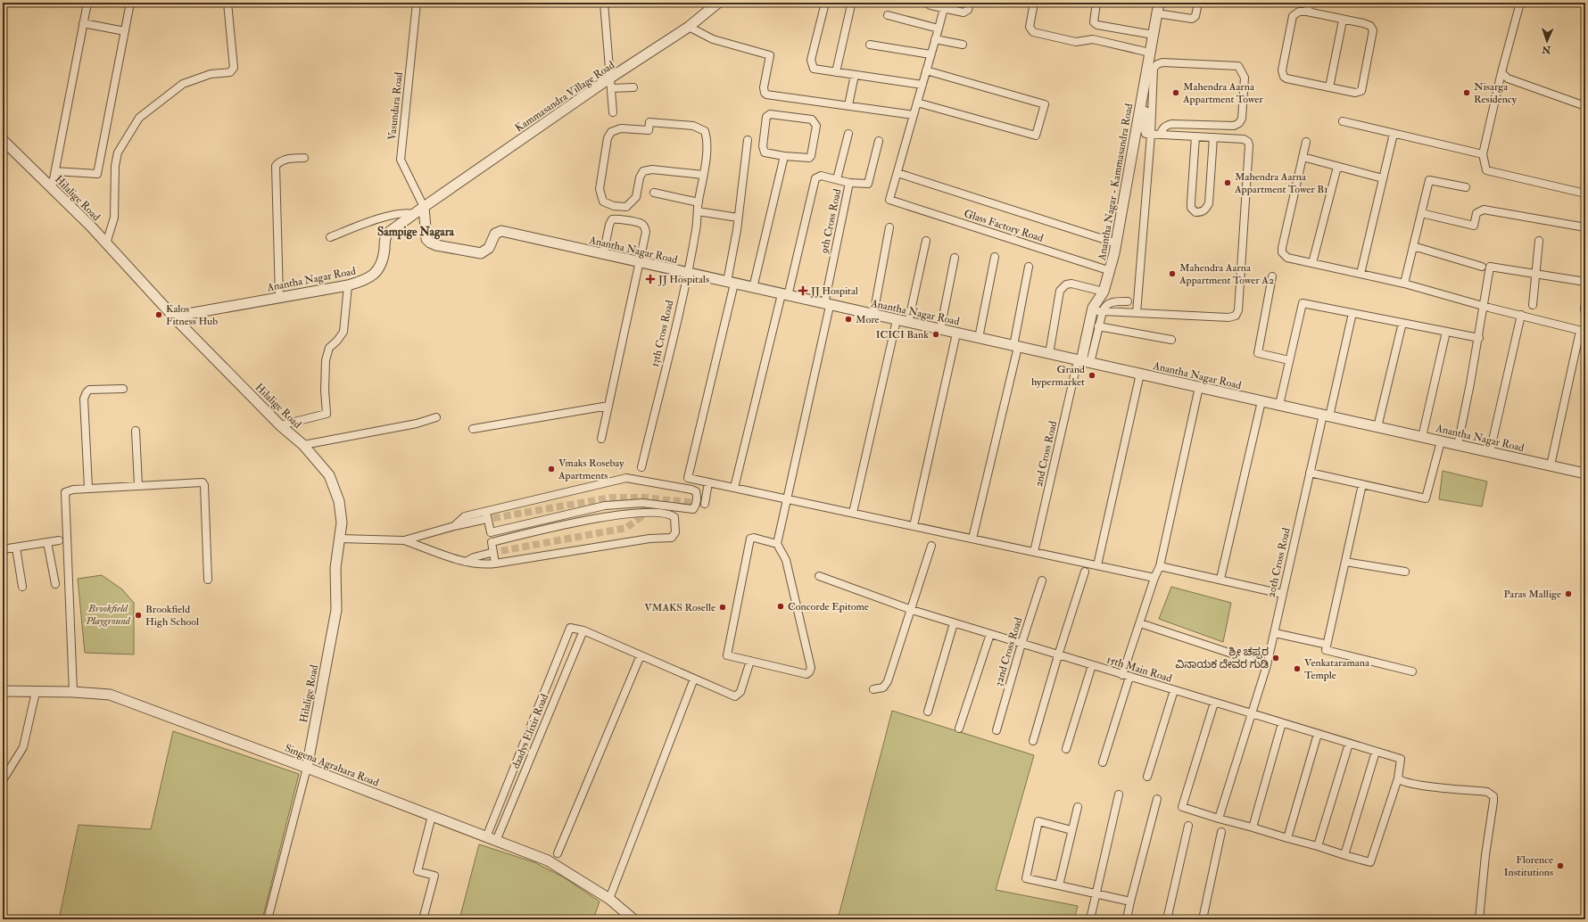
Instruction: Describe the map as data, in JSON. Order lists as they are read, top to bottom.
{
  "streets": {
    "street": [
      "Kammasandra Village Road",
      "Vasundara Road",
      "Anantha Nagar - Kammasandra Road",
      "Hilalige Road",
      "9th Cross Road",
      "Glass Factory Road",
      "Anantha Nagar Road",
      "13th Cross Road",
      "2nd Cross Road",
      "20th Cross Road",
      "32nd Cross Road",
      "15th Main Road",
      "daadys Elixir Road",
      "Singena Agrahara Road"
    ]
  },
  "crossings": [
    ["Kammasandra Village Road", "Vasundara Road"],
    ["Kammasandra Village Road", "Anantha Nagar Road"],
    ["Vasundara Road", "Anantha Nagar Road"],
    ["Anantha Nagar - Kammasandra Road", "Glass Factory Road"],
    ["Anantha Nagar - Kammasandra Road", "Anantha Nagar Road"],
    ["Anantha Nagar - Kammasandra Road", "2nd Cross Road"],
    ["Hilalige Road", "Anantha Nagar Road"],
    ["Hilalige Road", "Singena Agrahara Road"],
    ["9th Cross Road", "Anantha Nagar Road"],
    ["Anantha Nagar Road", "13th Cross Road"],
    ["Anantha Nagar Road", "2nd Cross Road"],
    ["Anantha Nagar Road", "20th Cross Road"],
    ["20th Cross Road", "15th Main Road"],
    ["32nd Cross Road", "15th Main Road"],
    ["daadys Elixir Road", "Singena Agrahara Road"]
  ],
  "districts": ["Sampige Nagara"],
  "parks": ["Brookfield Playground"],
  "places": {
    "other": [
      "Mahendra Aarna Appartment Tower",
      "Nisarga Residency",
      "Mahendra Aarna Appartment Tower B1",
      "Mahendra Aarna Appartment Tower A2",
      "Kalos Fitness Hub",
      "More",
      "ICICI Bank",
      "Grand hypermarket",
      "Vmaks Rosebay Apartments",
      "Paras Mallige",
      "Concorde Epitome",
      "VMAKS Roselle",
      "Brookfield High School",
      "ಶ್ರೀ ಚಪ್ಪರ ವಿನಾಯಕ ದೇವರ ಗುಡಿ",
      "Venkataramana Temple",
      "Florence Institutions"
    ],
    "health": ["JJ Hospitals", "JJ Hospital"]
  },
  "north": "bottom"
}
